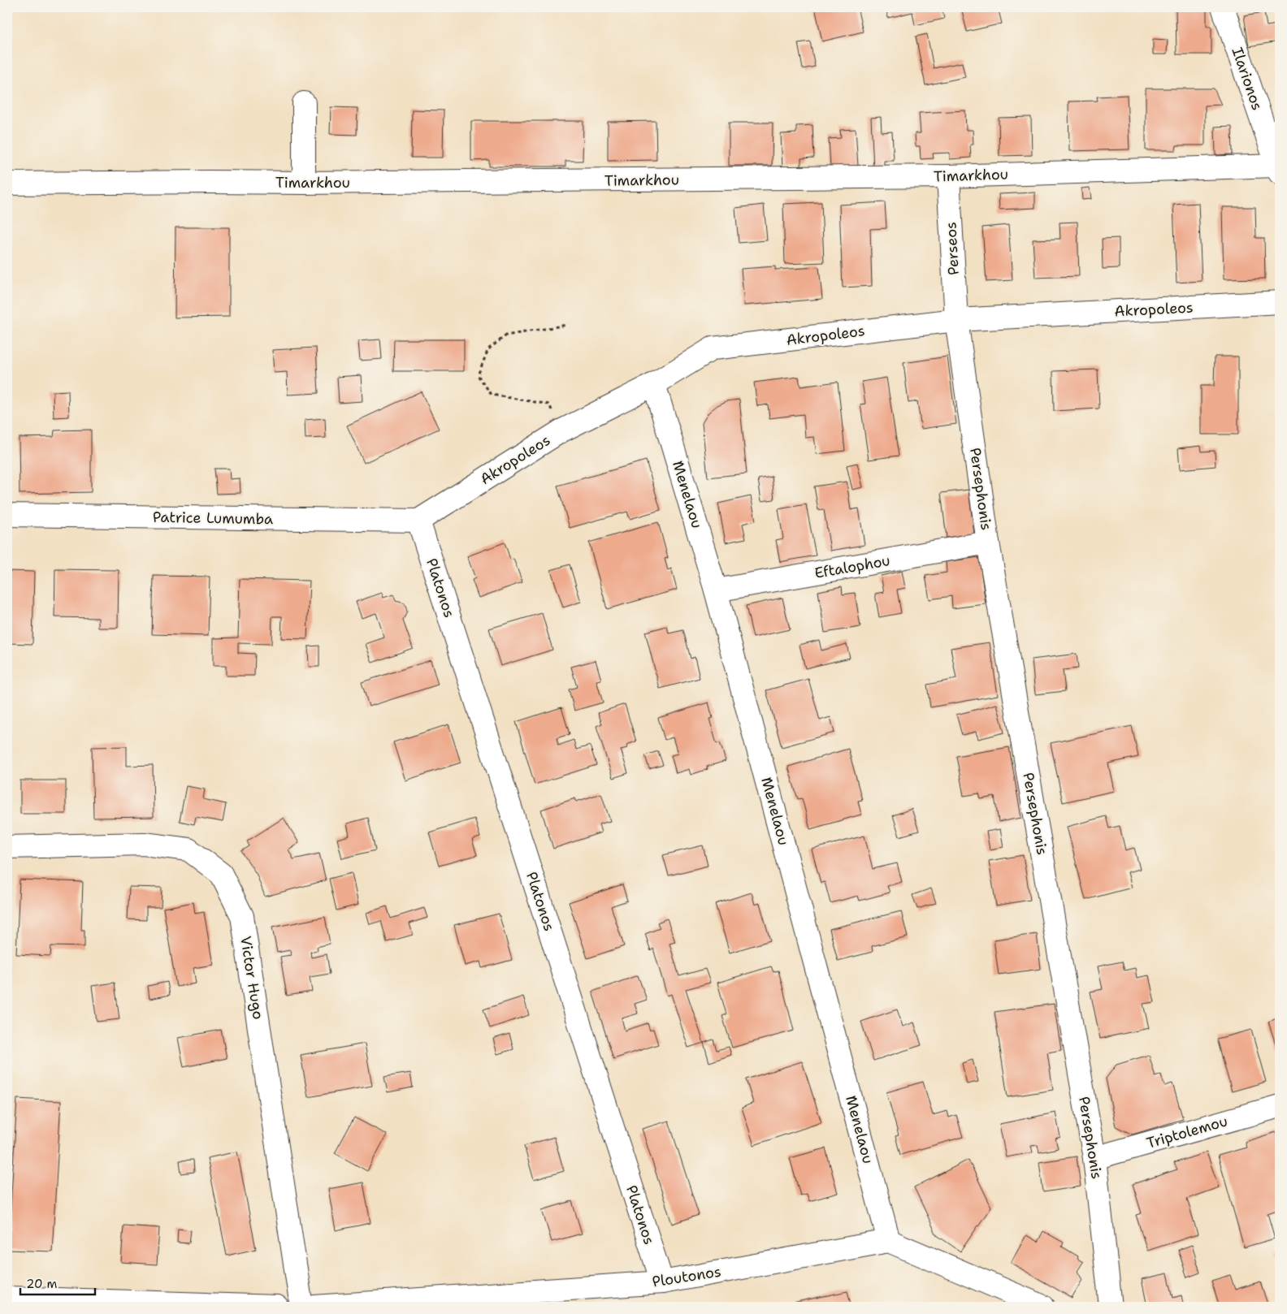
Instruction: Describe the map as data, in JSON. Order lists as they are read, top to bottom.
{
  "streets": {
    "street": [
      "Ilarionos",
      "Timarkhou",
      "Perseos",
      "Akropoleos",
      "Persephonis",
      "Menelaou",
      "Patrice Lumumba",
      "Eftalophou",
      "Platonos",
      "Victor Hugo",
      "Triptolemou",
      "Ploutonos"
    ]
  },
  "crossings": [
    ["Ilarionos", "Timarkhou"],
    ["Timarkhou", "Perseos"],
    ["Perseos", "Akropoleos"],
    ["Perseos", "Persephonis"],
    ["Akropoleos", "Persephonis"],
    ["Akropoleos", "Menelaou"],
    ["Akropoleos", "Patrice Lumumba"],
    ["Akropoleos", "Platonos"],
    ["Persephonis", "Eftalophou"],
    ["Persephonis", "Triptolemou"],
    ["Menelaou", "Eftalophou"],
    ["Menelaou", "Ploutonos"],
    ["Patrice Lumumba", "Platonos"],
    ["Platonos", "Ploutonos"]
  ],
  "scale_bar": "20 m"
}
